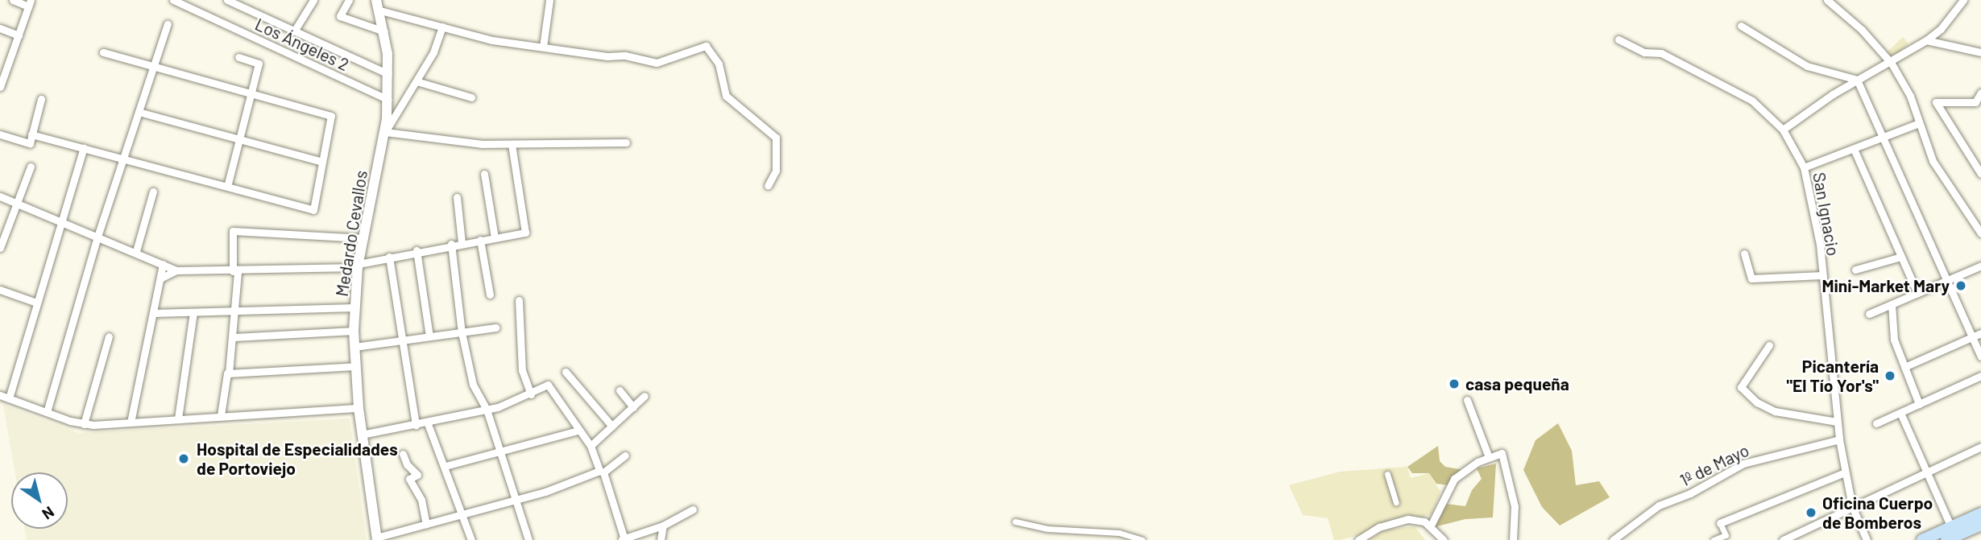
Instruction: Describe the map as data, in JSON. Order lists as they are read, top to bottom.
{
  "streets": {
    "street": [
      "Los Ángeles 2",
      "San Ignacio",
      "Medardo Cevallos",
      "1º de Mayo"
    ]
  },
  "crossings": [
    ["Los Ángeles 2", "Medardo Cevallos"],
    ["San Ignacio", "1º de Mayo"]
  ],
  "places": [
    "Mini-Market Mary",
    "Picantería \"El Tío Yor's\"",
    "casa pequeña",
    "Hospital de Especialidades de Portoviejo",
    "Oficina Cuerpo de Bomberos"
  ],
  "north": "bottom right"
}
